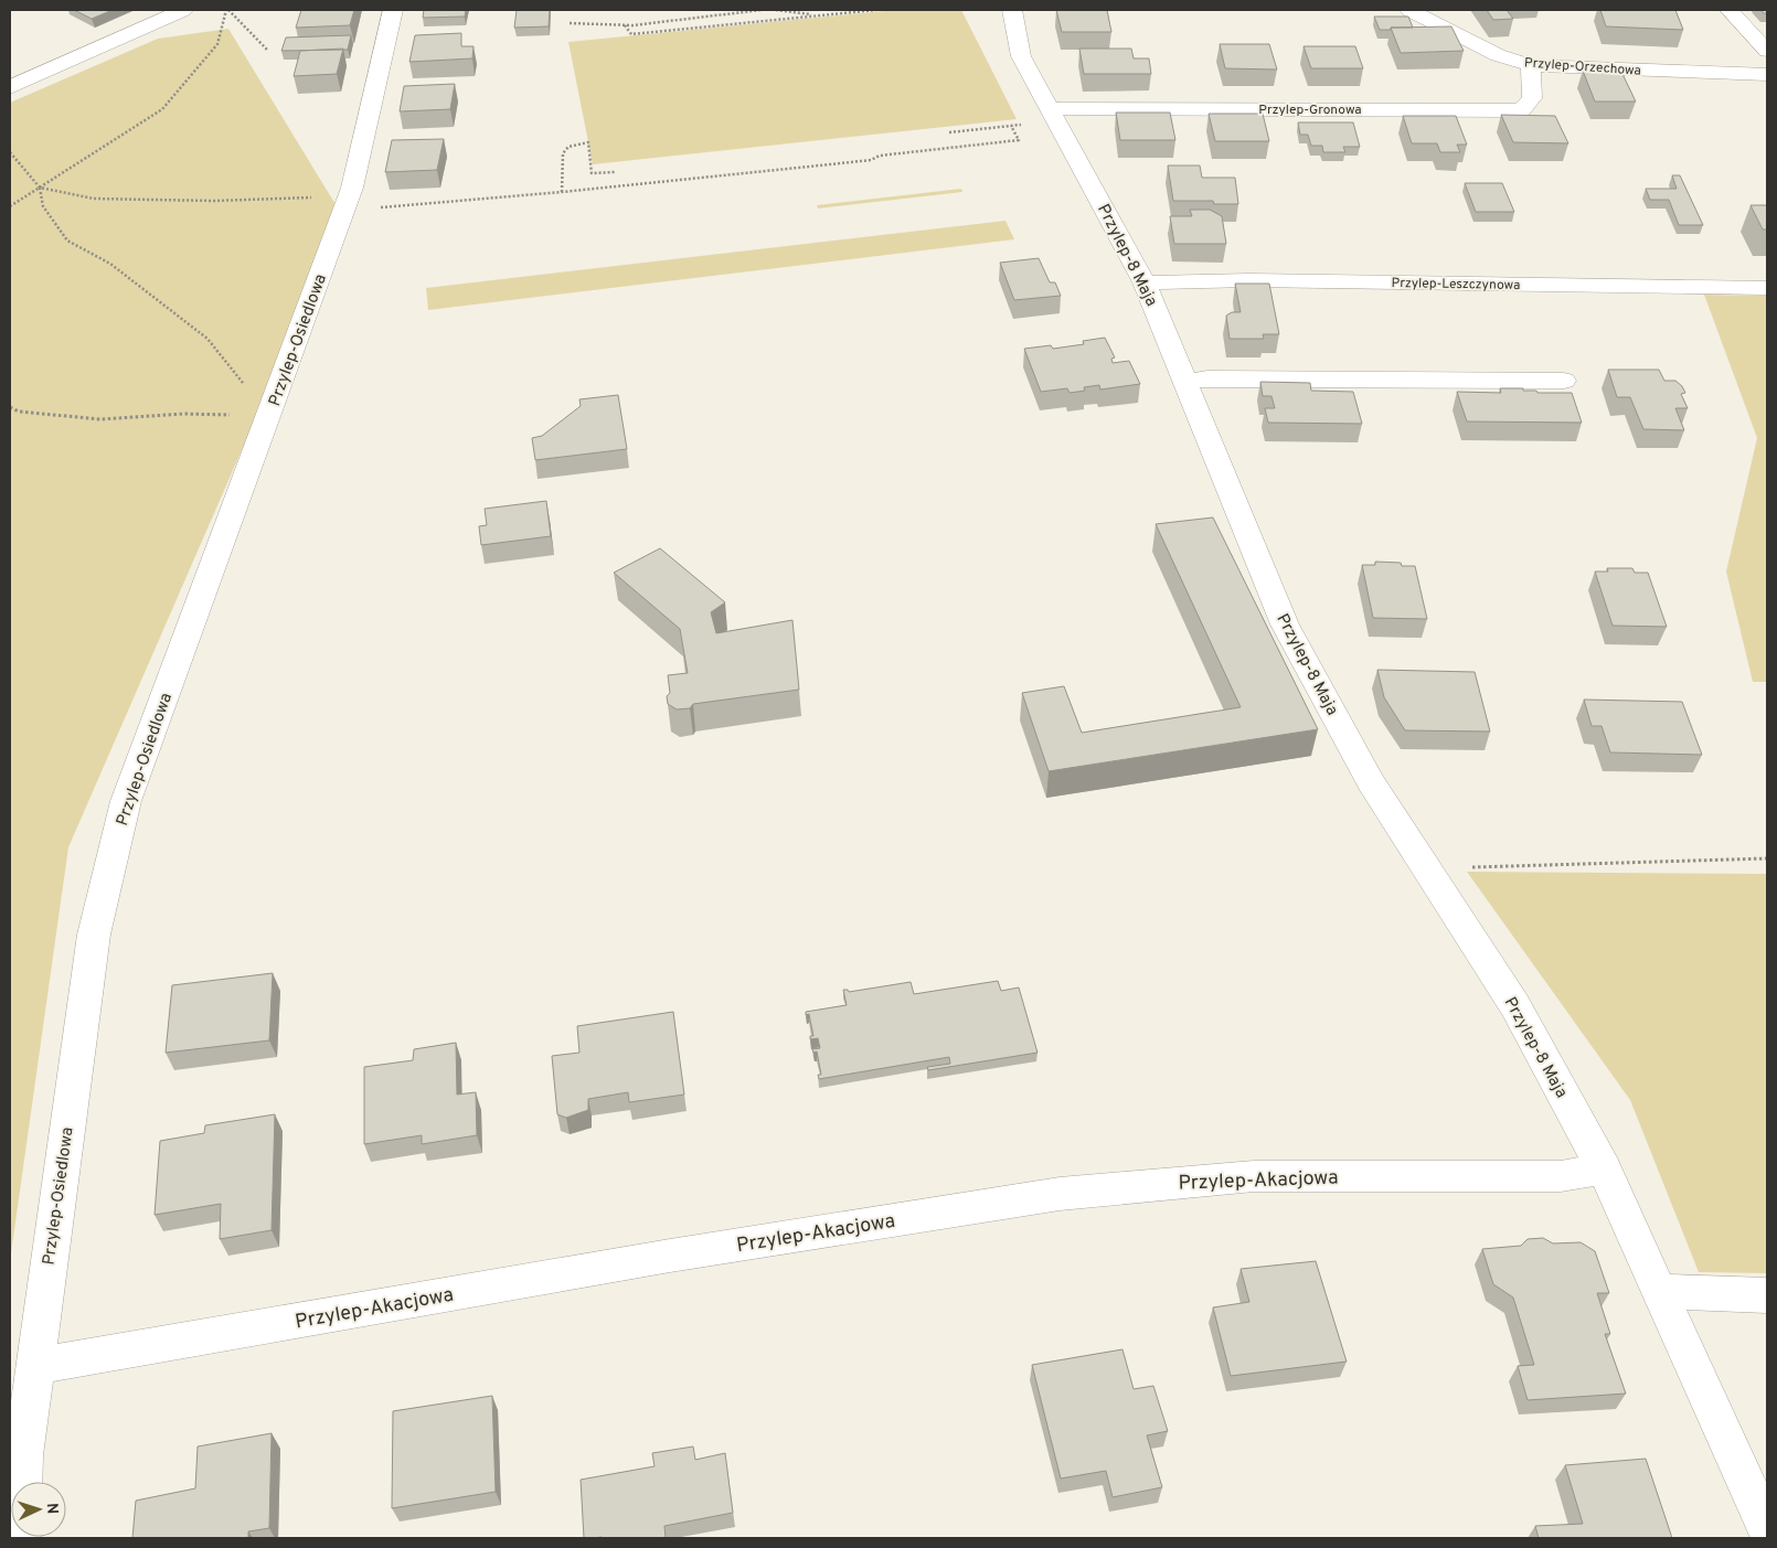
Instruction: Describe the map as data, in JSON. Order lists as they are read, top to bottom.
{
  "streets": {
    "street": [
      "Przylep-Orzechowa",
      "Przylep-Gronowa",
      "Przylep-8 Maja",
      "Przylep-Leszczynowa",
      "Przylep-Osiedlowa",
      "Przylep-Akacjowa"
    ]
  },
  "crossings": [
    ["Przylep-Orzechowa", "Przylep-Gronowa"],
    ["Przylep-Gronowa", "Przylep-8 Maja"],
    ["Przylep-8 Maja", "Przylep-Leszczynowa"],
    ["Przylep-8 Maja", "Przylep-Akacjowa"],
    ["Przylep-Osiedlowa", "Przylep-Akacjowa"]
  ],
  "north": "right"
}
